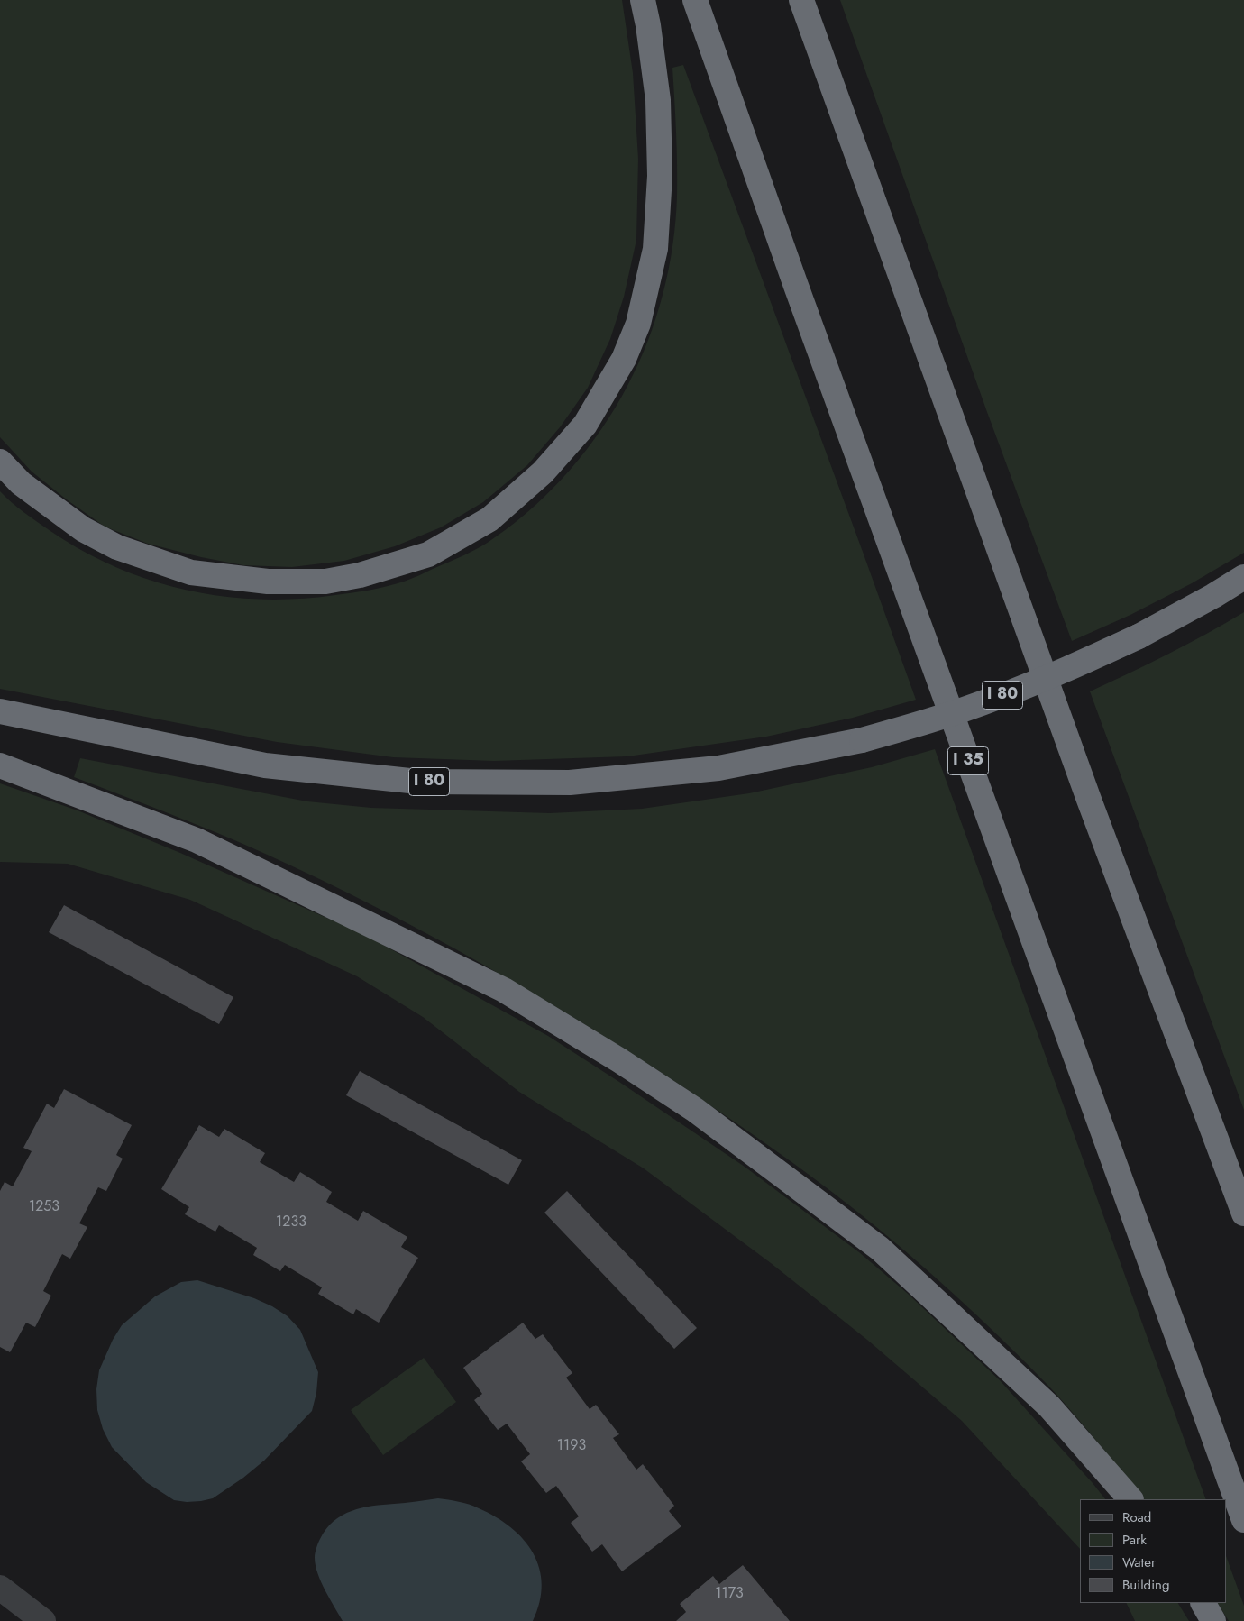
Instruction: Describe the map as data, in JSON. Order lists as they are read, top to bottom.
{
  "streets": {
    "highway": ["I 80", "I 35"]
  },
  "house_numbers": [
    "1253",
    "1233",
    "1193",
    "1173"
  ],
  "legend": [
    "Road",
    "Park",
    "Water",
    "Building"
  ]
}
